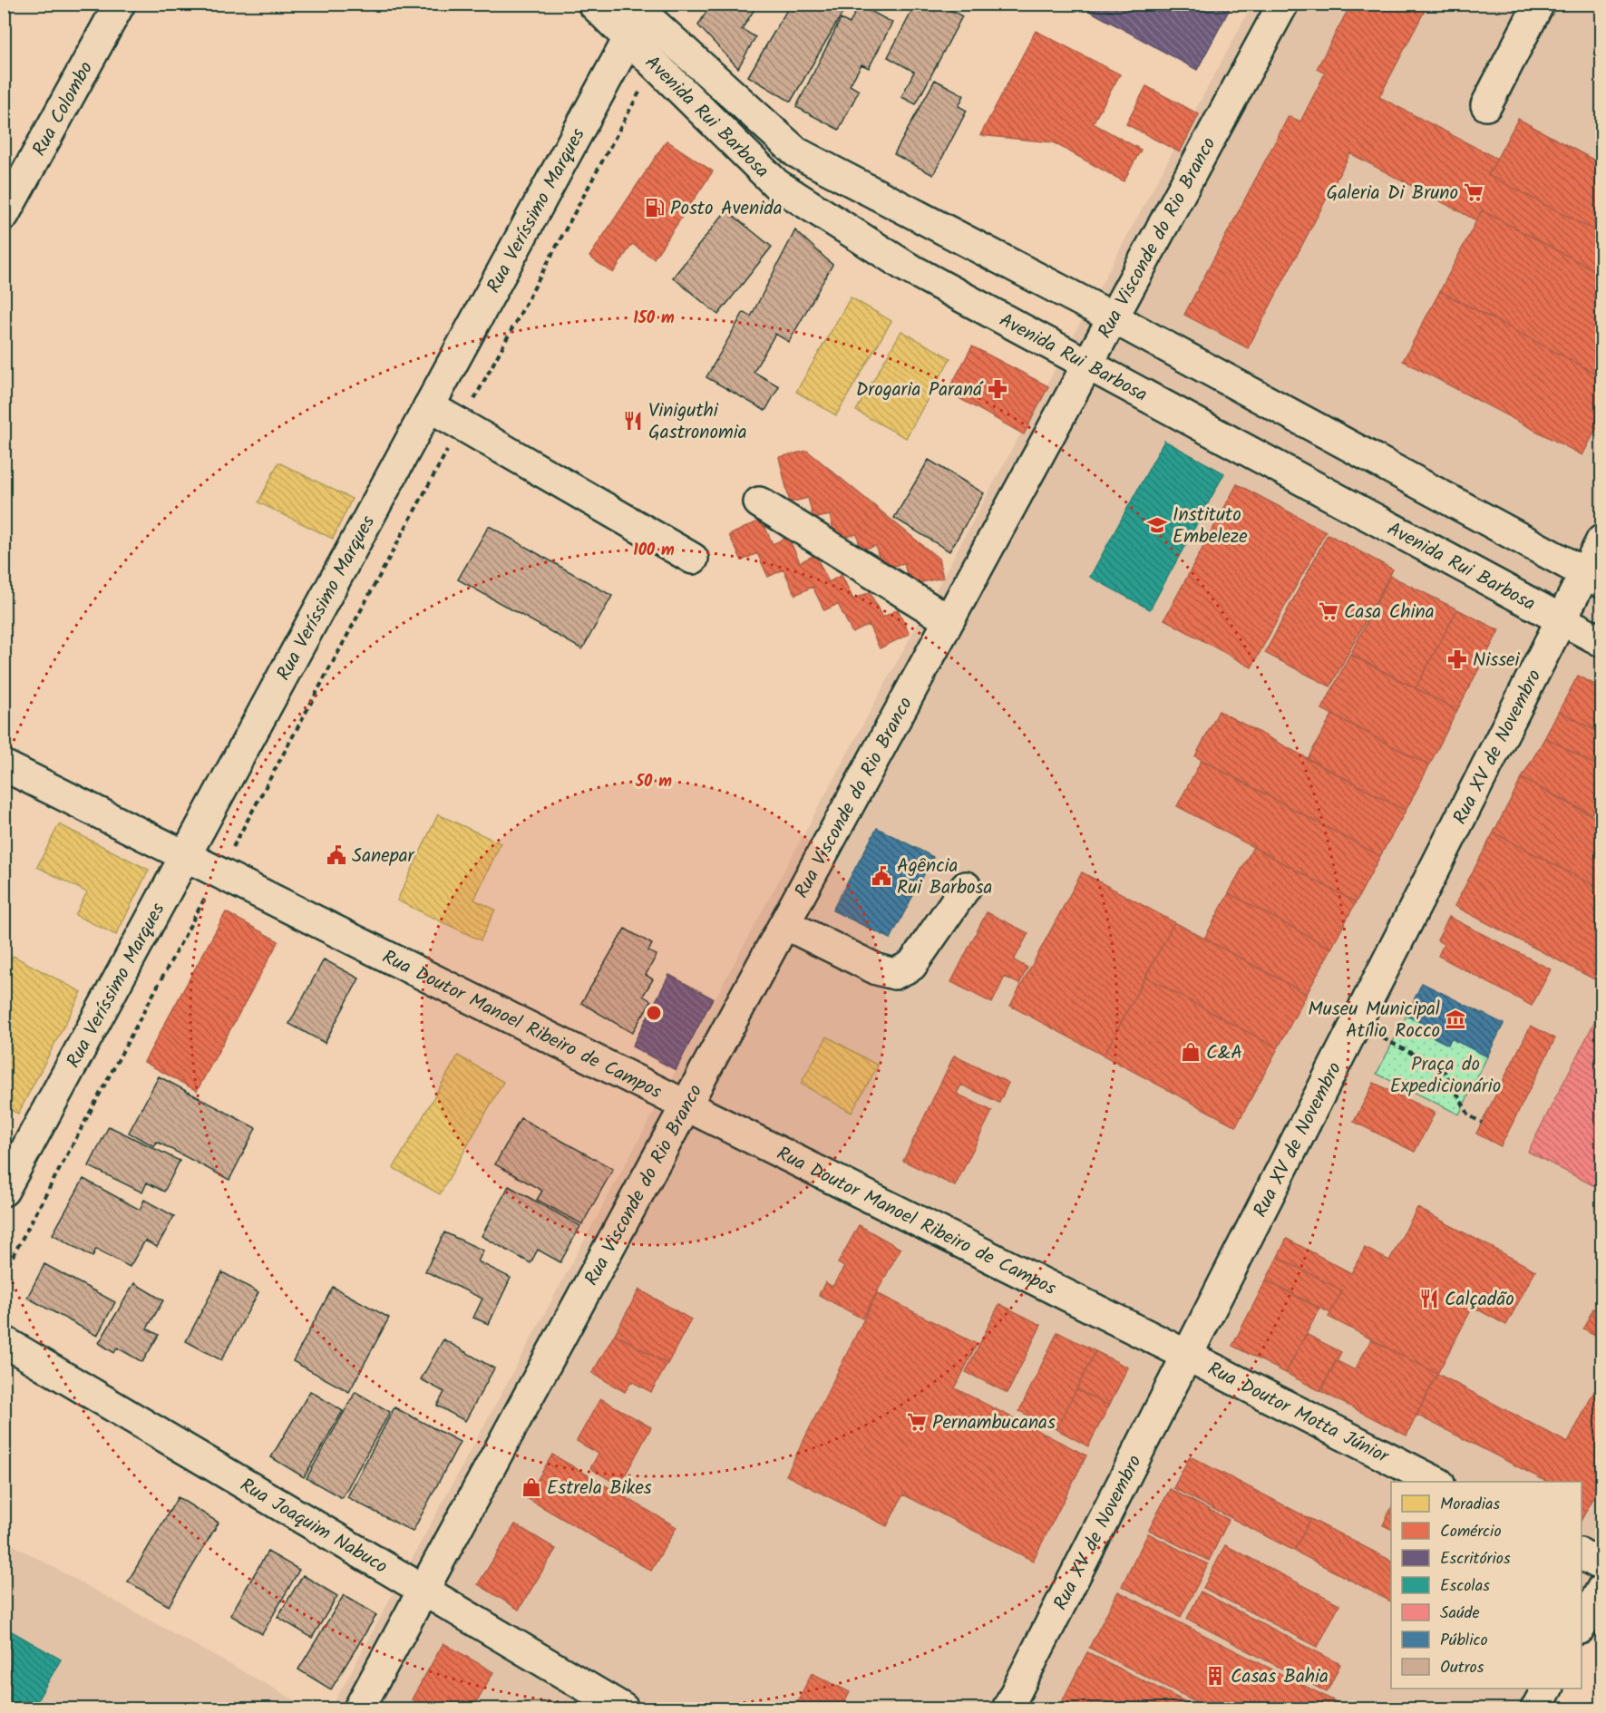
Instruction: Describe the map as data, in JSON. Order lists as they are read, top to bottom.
{
  "streets": {
    "main road": [
      "Rua Colombo",
      "Avenida Rui Barbosa",
      "Rua Veríssimo Marques",
      "Rua Visconde do Rio Branco",
      "Rua XV de Novembro",
      "Rua Doutor Manoel Ribeiro de Campos",
      "Rua Doutor Motta Júnior",
      "Rua Joaquim Nabuco"
    ]
  },
  "crossings": [
    ["Avenida Rui Barbosa", "Rua Veríssimo Marques"],
    ["Avenida Rui Barbosa", "Rua Visconde do Rio Branco"],
    ["Avenida Rui Barbosa", "Rua XV de Novembro"],
    ["Rua Veríssimo Marques", "Rua Doutor Manoel Ribeiro de Campos"],
    ["Rua Visconde do Rio Branco", "Rua Doutor Manoel Ribeiro de Campos"],
    ["Rua Visconde do Rio Branco", "Rua Joaquim Nabuco"],
    ["Rua XV de Novembro", "Rua Doutor Manoel Ribeiro de Campos"],
    ["Rua XV de Novembro", "Rua Doutor Motta Júnior"],
    ["Rua Doutor Manoel Ribeiro de Campos", "Rua Doutor Motta Júnior"]
  ],
  "parks": ["Praça do Expedicionário"],
  "places": {
    "supermarket": ["Galeria Di Bruno", "Casa China", "Pernambucanas"],
    "fuel station": ["Posto Avenida"],
    "pharmacy": ["Drogaria Paraná", "Nissei"],
    "restaurant": ["Viniguthi Gastronomia", "Calçadão"],
    "school or university": ["Instituto Embeleze"],
    "public building": ["Sanepar", "Agência Rui Barbosa"],
    "museum": ["Museu Municipal Atílio Rocco"],
    "shop": ["C&A", "Estrela Bikes"],
    "building": ["Casas Bahia"]
  },
  "legend": [
    "Moradias",
    "Comércio",
    "Escritórios",
    "Escolas",
    "Saúde",
    "Público",
    "Outros"
  ],
  "rings": ["150 m", "100 m", "50 m"]
}
